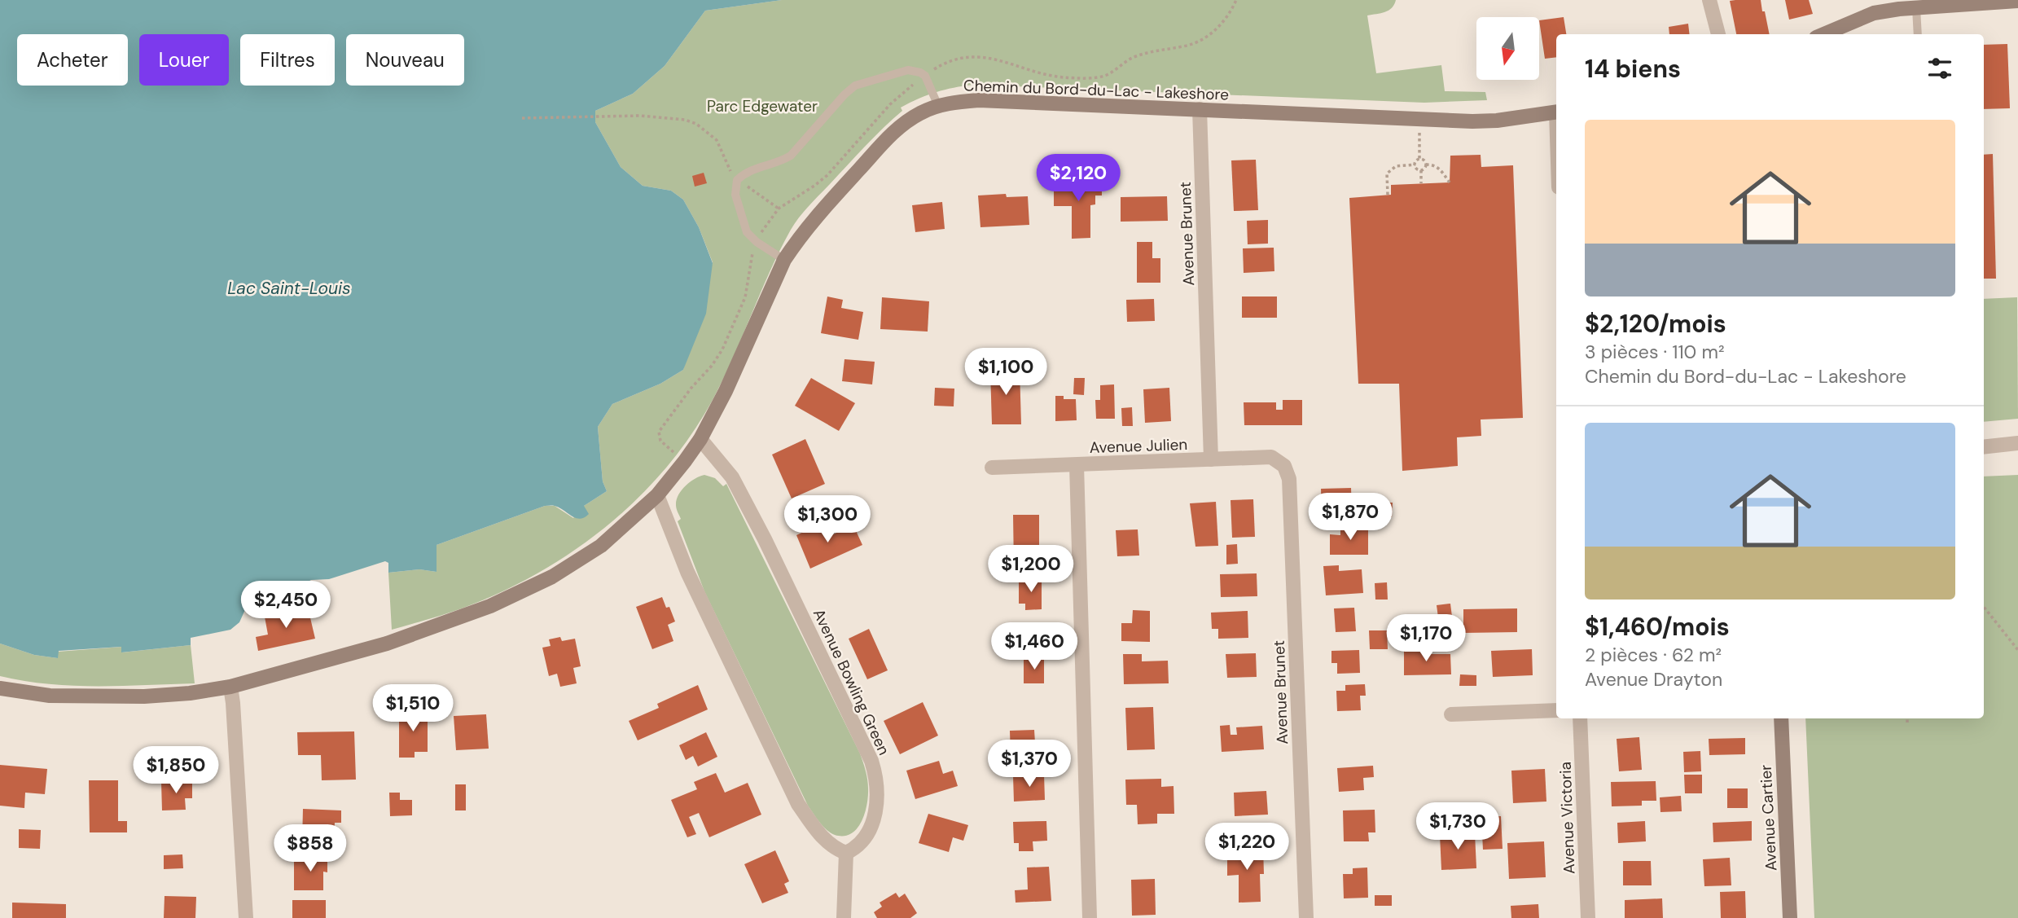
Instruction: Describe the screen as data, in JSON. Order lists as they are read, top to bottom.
{
  "streets": {
    "street": [
      "Chemin du Bord-du-Lac - Lakeshore",
      "Avenue Brunet",
      "Avenue Julien",
      "Avenue Bowling Green",
      "Avenue Victoria",
      "Avenue Cartier"
    ]
  },
  "crossings": [
    ["Chemin du Bord-du-Lac - Lakeshore", "Avenue Brunet"],
    ["Chemin du Bord-du-Lac - Lakeshore", "Avenue Bowling Green"],
    ["Avenue Brunet", "Avenue Julien"]
  ],
  "water": ["Lac Saint-Louis"],
  "parks": ["Parc Edgewater"],
  "north": "bottom",
  "page": {
    "chip": [
      "Acheter",
      "Louer",
      "Filtres",
      "Nouveau"
    ],
    "heading": "14 biens",
    "list": [
      {
        "name": "$2,120/mois",
        "note": "3 pièces · 110 m² · Chemin du Bord-du-Lac - Lakeshore"
      },
      {
        "name": "$1,460/mois",
        "note": "2 pièces · 62 m² · Avenue Drayton"
      }
    ],
    "price": [
      "$2,120",
      "$1,100",
      "$1,870",
      "$1,300",
      "$1,200",
      "$2,450",
      "$1,170",
      "$1,460",
      "$1,510",
      "$1,370",
      "$1,850",
      "$1,730",
      "$1,220",
      "$858"
    ]
  }
}
